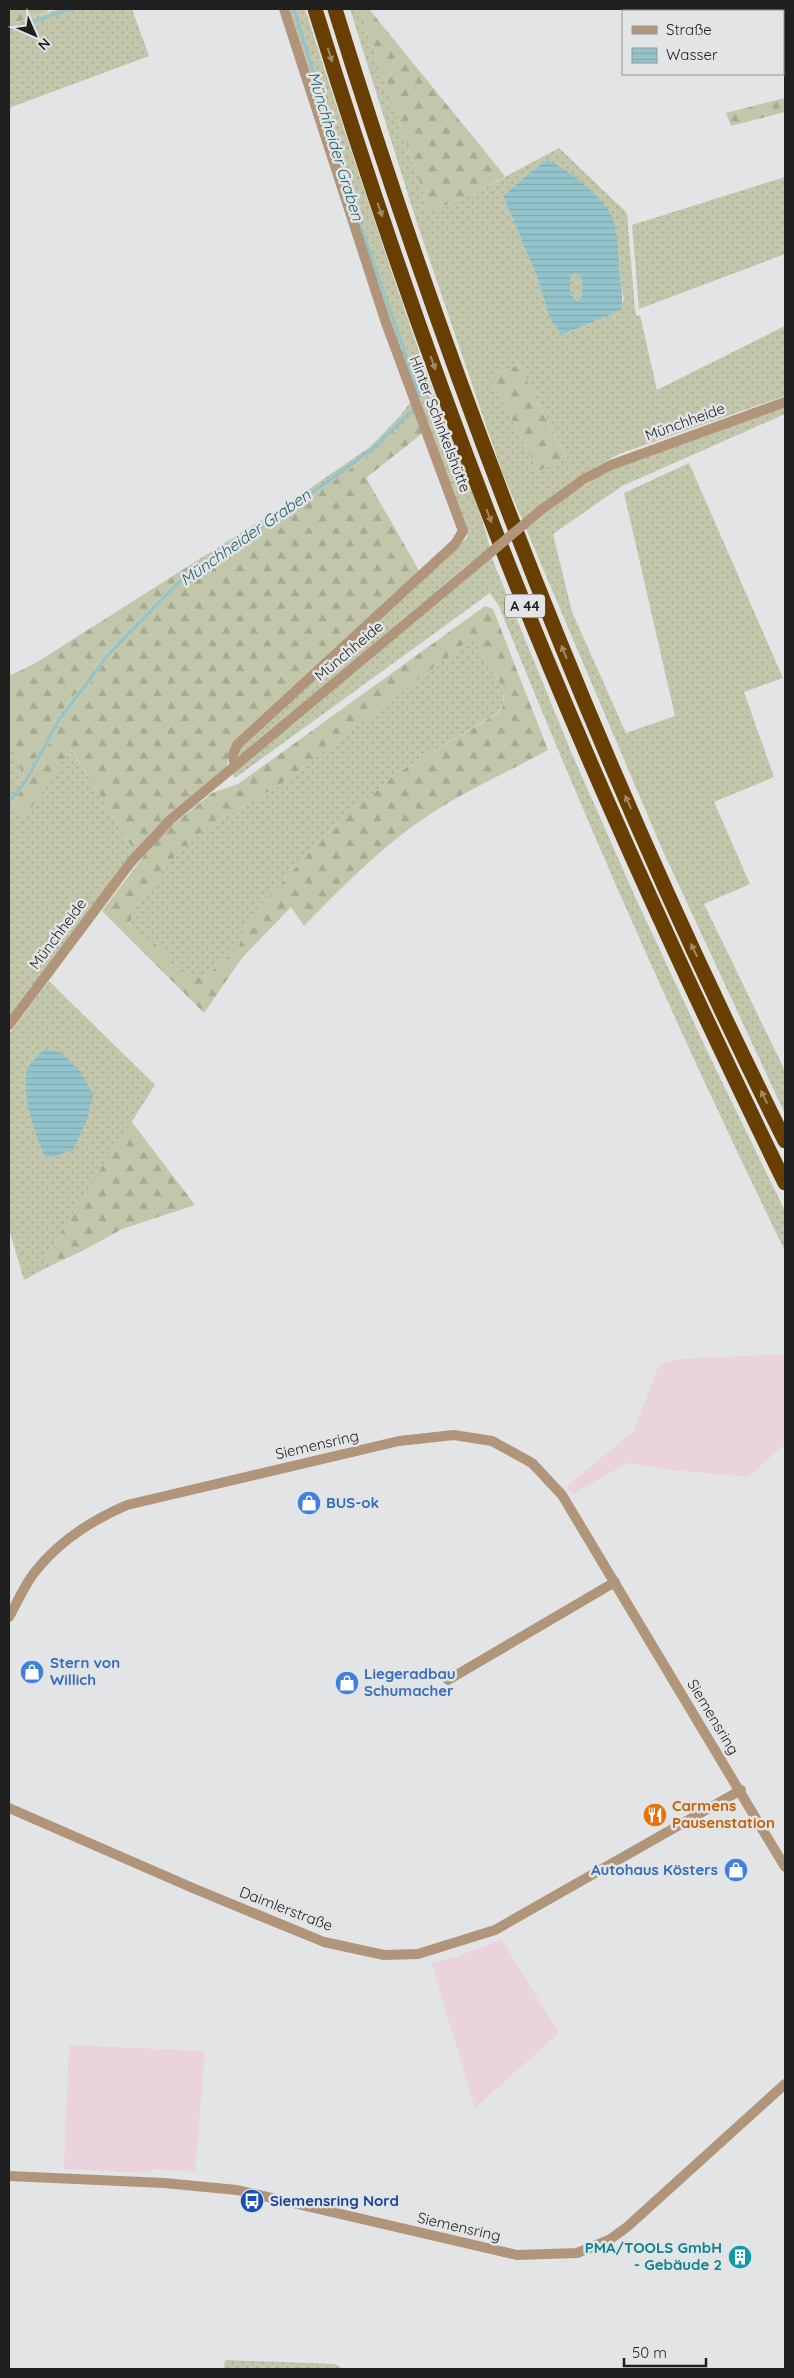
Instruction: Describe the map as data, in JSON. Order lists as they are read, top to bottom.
{
  "streets": {
    "highway": ["A 44"],
    "street": [
      "Münchheide",
      "Hinter Schinkelshütte",
      "Siemensring",
      "Daimlerstraße"
    ]
  },
  "crossings": [
    ["Münchheide", "Hinter Schinkelshütte"],
    ["Siemensring", "Daimlerstraße"]
  ],
  "water": ["Münchheider Graben"],
  "places": {
    "shop": [
      "BUS-ok",
      "Stern von Willich",
      "Liegeradbau Schumacher",
      "Autohaus Kösters"
    ],
    "restaurant": ["Carmens Pausenstation"],
    "bus stop": ["Siemensring Nord"],
    "building": ["PMA/TOOLS GmbH - Gebäude 2"]
  },
  "legend": ["Straße", "Wasser"],
  "scale_bar": "50 m",
  "north": "bottom right"
}
